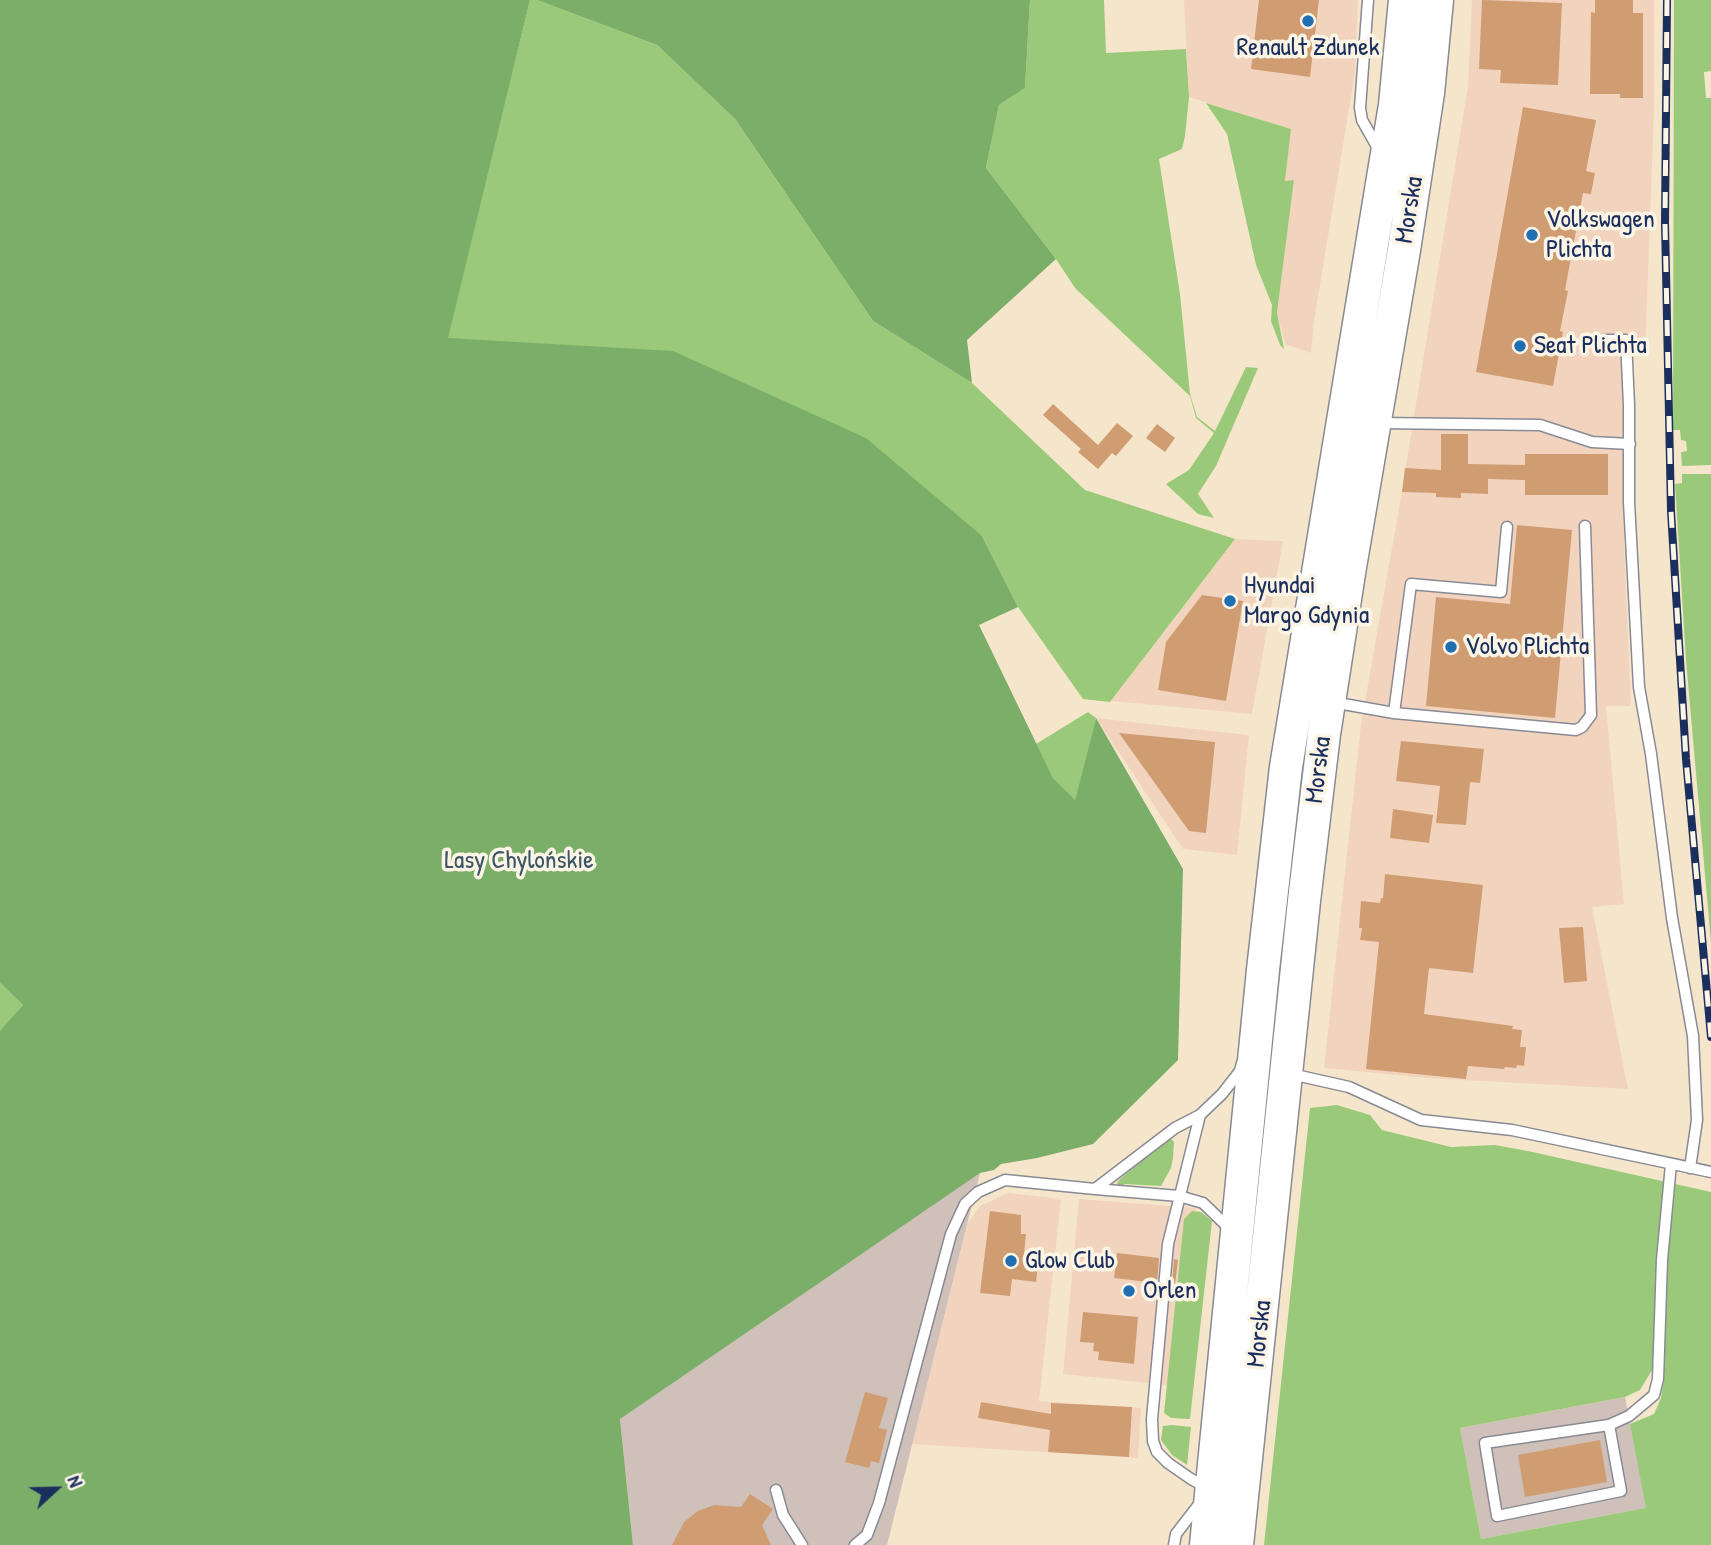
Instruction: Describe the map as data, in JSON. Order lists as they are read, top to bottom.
{
  "streets": {
    "main road": ["Morska"]
  },
  "parks": ["Lasy Chylońskie"],
  "places": [
    "Renault Zdunek",
    "Volkswagen Plichta",
    "Seat Plichta",
    "Hyundai Margo Gdynia",
    "Volvo Plichta",
    "Glow Club",
    "Orlen"
  ],
  "north": "right"
}
